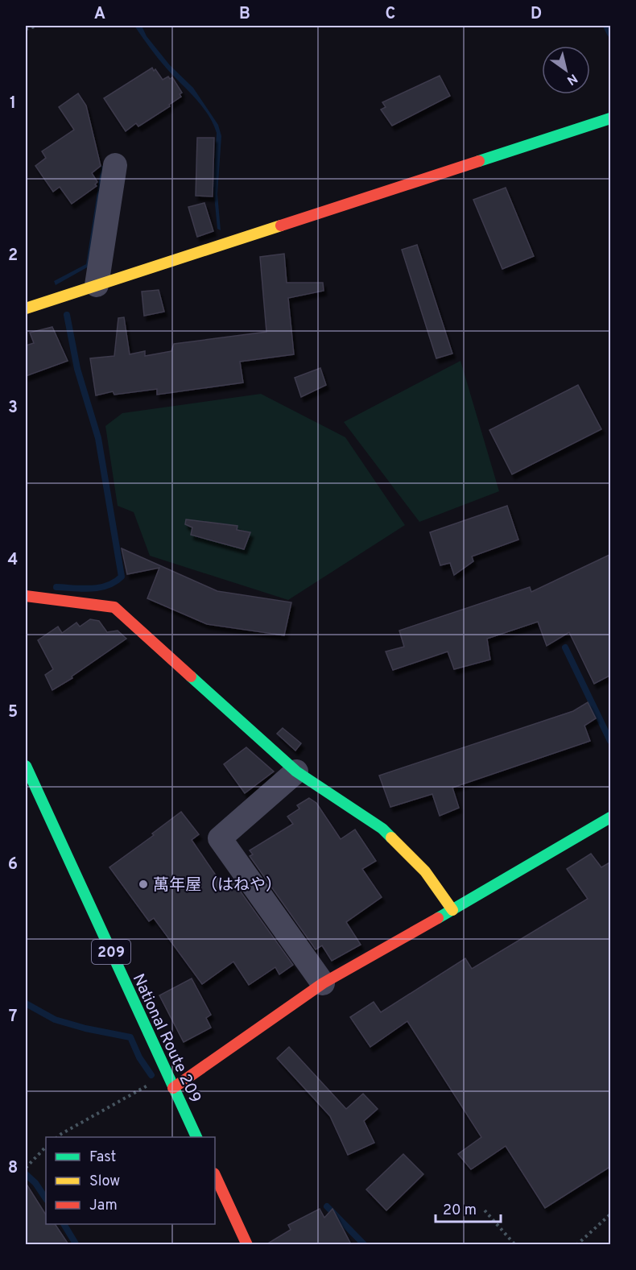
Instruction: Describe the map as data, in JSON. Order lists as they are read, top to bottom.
{
  "streets": {
    "main road": ["209", "National Route 209"]
  },
  "places": ["萬年屋（はねや）"],
  "legend": ["Fast", "Slow", "Jam"],
  "scale_bar": "20 m",
  "north": "bottom right",
  "grid": {
    "columns": [
      "A",
      "B",
      "C",
      "D"
    ],
    "rows": [
      "1",
      "2",
      "3",
      "4",
      "5",
      "6",
      "7",
      "8"
    ]
  }
}
